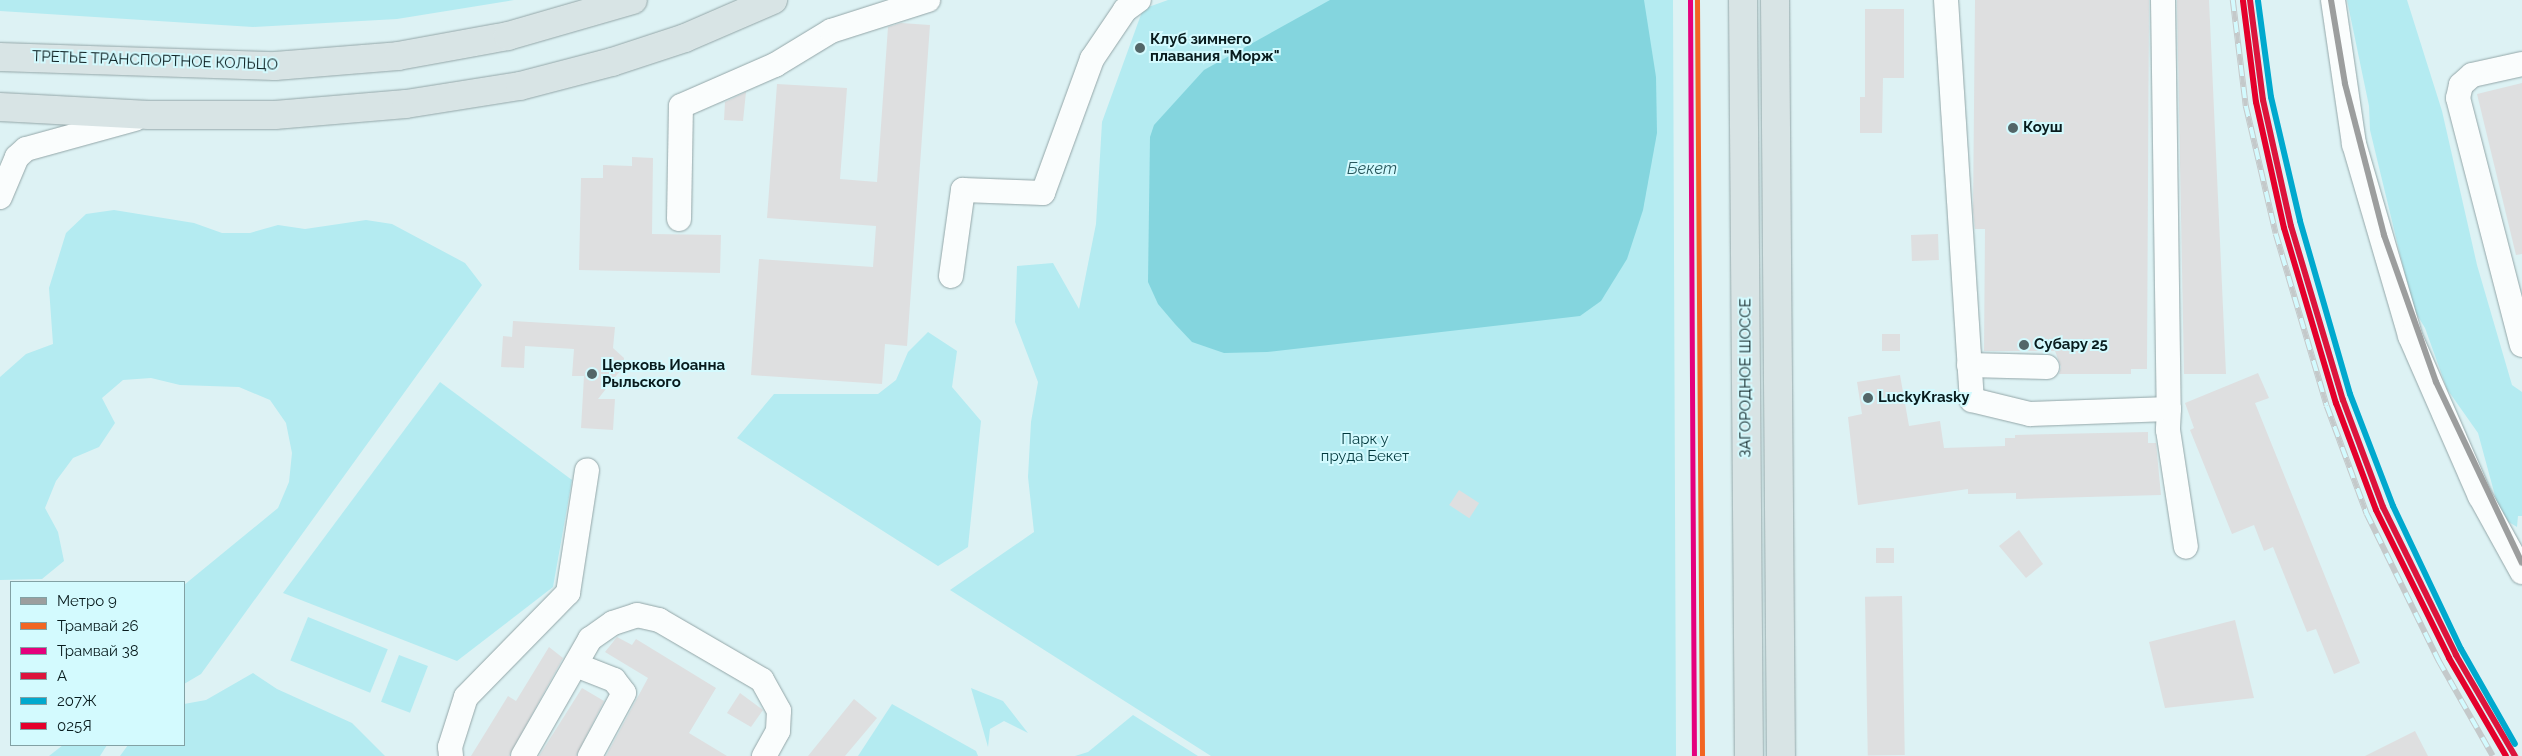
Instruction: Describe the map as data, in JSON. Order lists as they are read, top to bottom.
{
  "streets": {
    "main road": ["ТРЕТЬЕ ТРАНСПОРТНОЕ КОЛЬЦО", "ЗАГОРОДНОЕ ШОССЕ"]
  },
  "water": ["Бекет"],
  "parks": ["Парк у пруда Бекет"],
  "places": [
    "Клуб зимнего плавания \"Морж\"",
    "Коуш",
    "Субару 25",
    "Церковь Иоанна Рыльского",
    "LuckyKrasky"
  ],
  "lines": [
    "metro line 9",
    "tram line 26",
    "tram line 38",
    "transit line A",
    "transit line 207Ж",
    "transit line 025Я"
  ],
  "legend": [
    "Метро 9",
    "Трамвай 26",
    "Трамвай 38",
    "A",
    "207Ж",
    "025Я"
  ]
}
